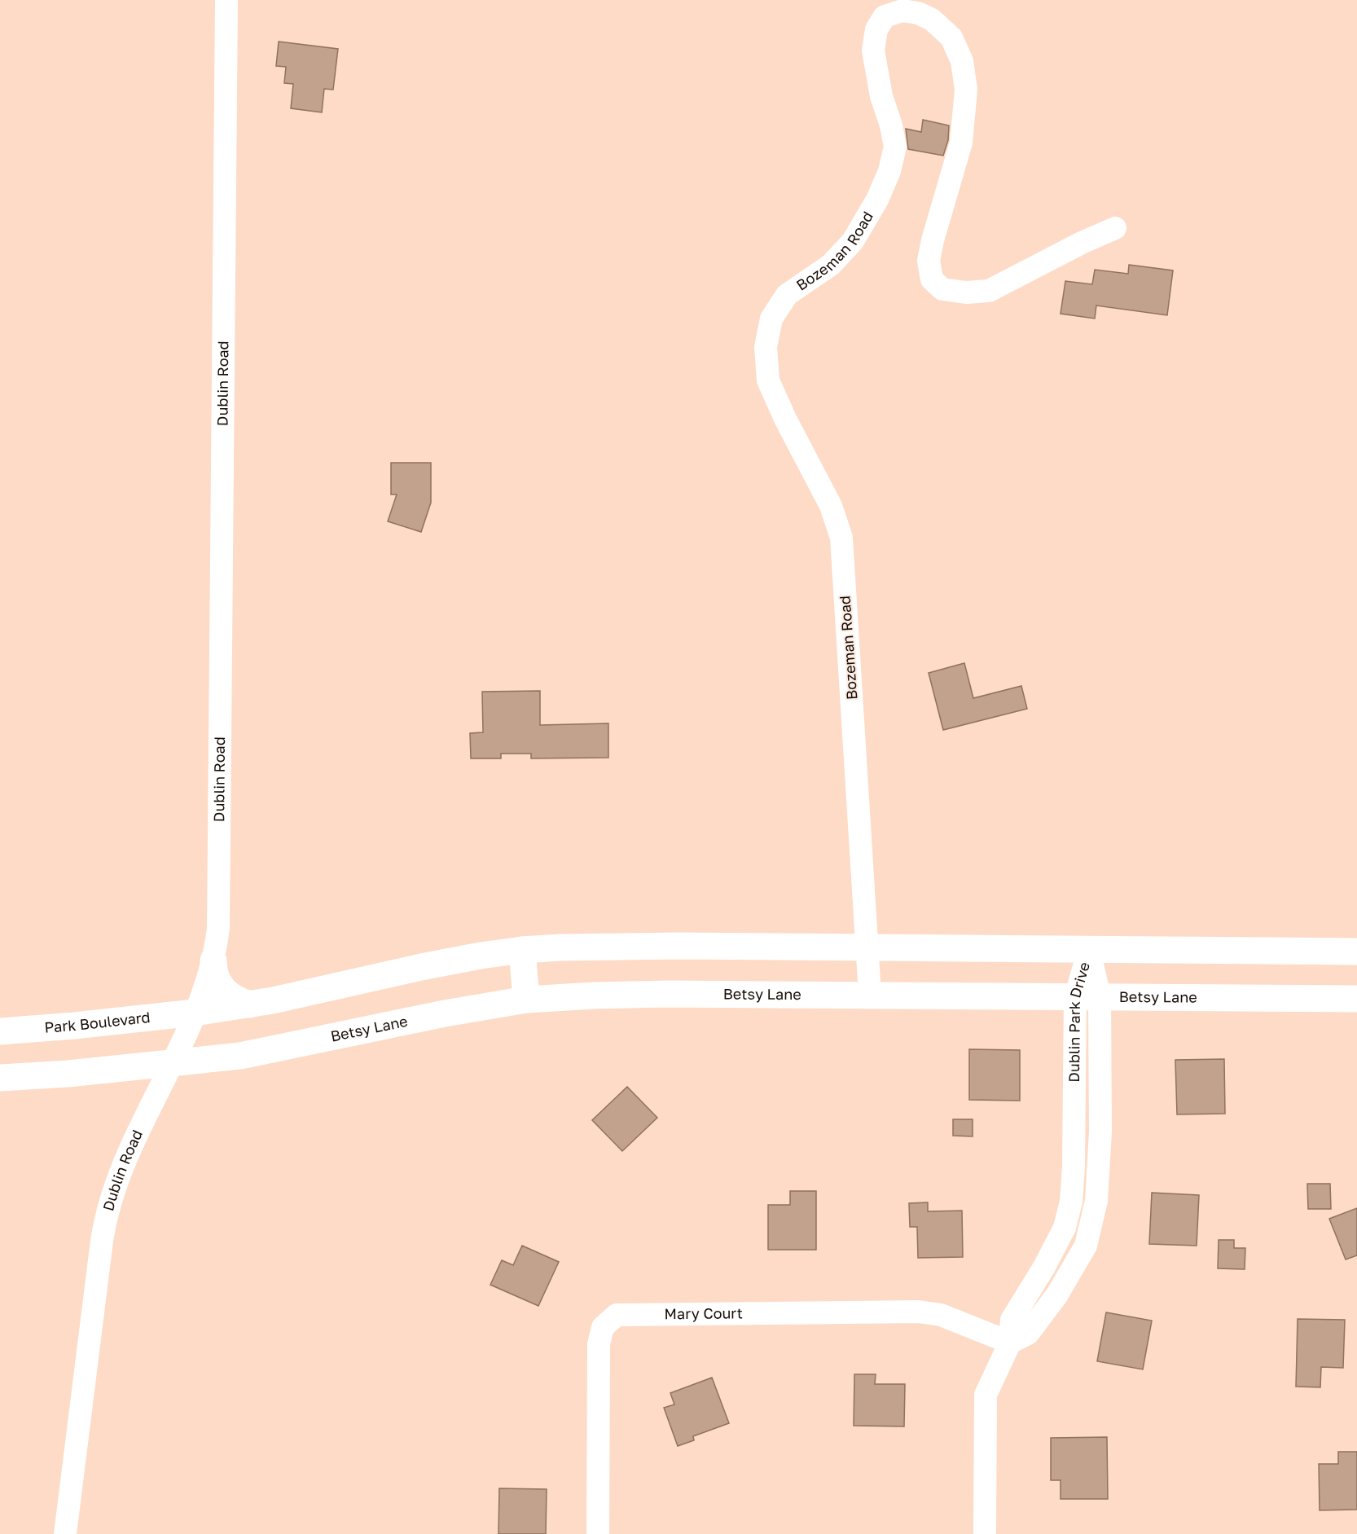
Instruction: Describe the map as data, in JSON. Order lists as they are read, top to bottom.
{
  "streets": {
    "main road": ["Betsy Lane", "Park Boulevard"],
    "street": [
      "Bozeman Road",
      "Dublin Road",
      "Dublin Park Drive",
      "Mary Court"
    ]
  },
  "crossings": [
    ["Bozeman Road", "Betsy Lane"],
    ["Dublin Road", "Betsy Lane"],
    ["Dublin Road", "Park Boulevard"],
    ["Betsy Lane", "Dublin Park Drive"],
    ["Dublin Park Drive", "Mary Court"]
  ]
}
